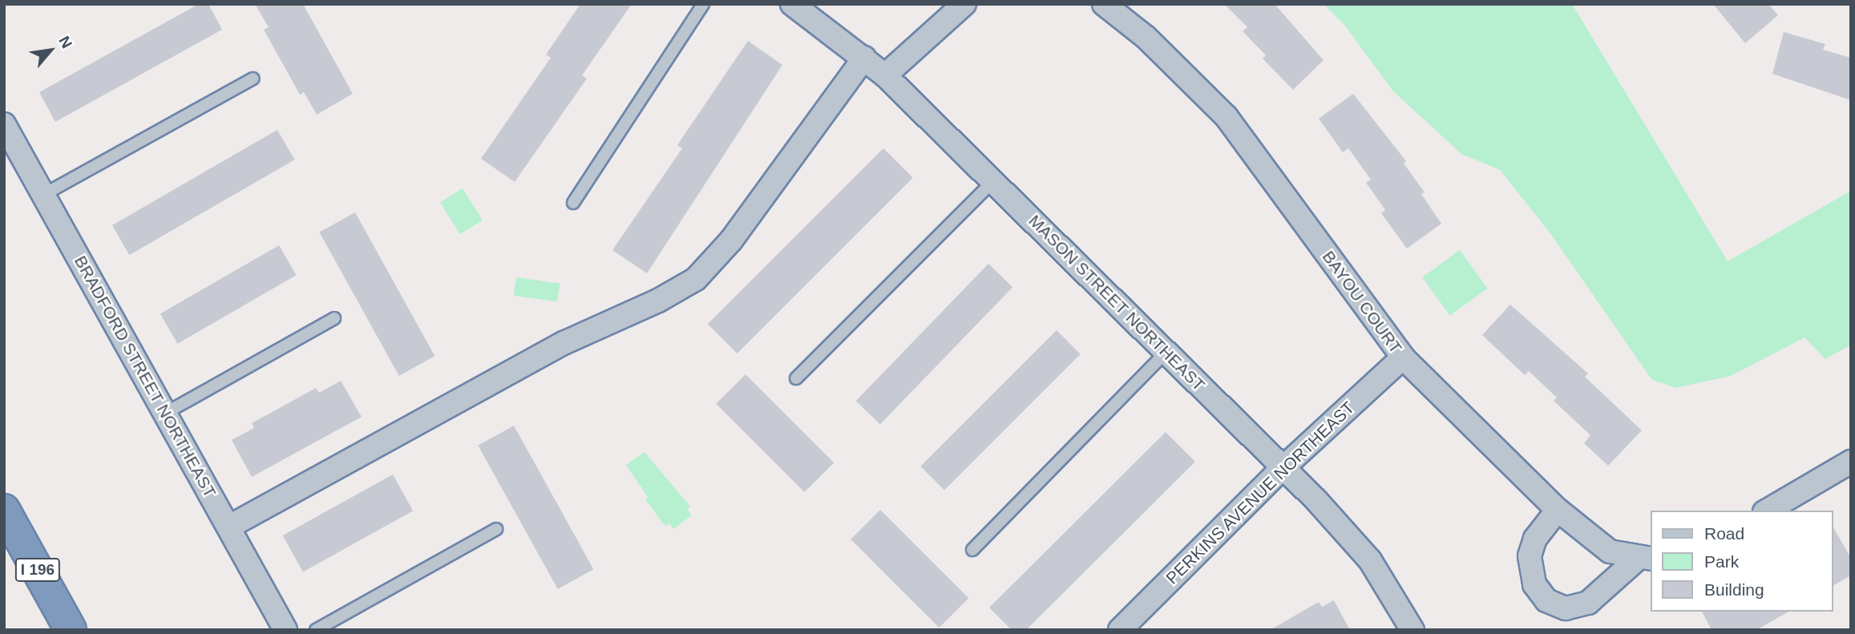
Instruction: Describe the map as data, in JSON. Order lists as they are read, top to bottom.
{
  "streets": {
    "highway": ["I 196"],
    "street": [
      "BAYOU COURT",
      "MASON STREET NORTHEAST",
      "BRADFORD STREET NORTHEAST",
      "PERKINS AVENUE NORTHEAST"
    ]
  },
  "crossings": [
    ["BAYOU COURT", "PERKINS AVENUE NORTHEAST"],
    ["MASON STREET NORTHEAST", "PERKINS AVENUE NORTHEAST"]
  ],
  "legend": ["Road", "Park", "Building"],
  "north": "top right"
}
